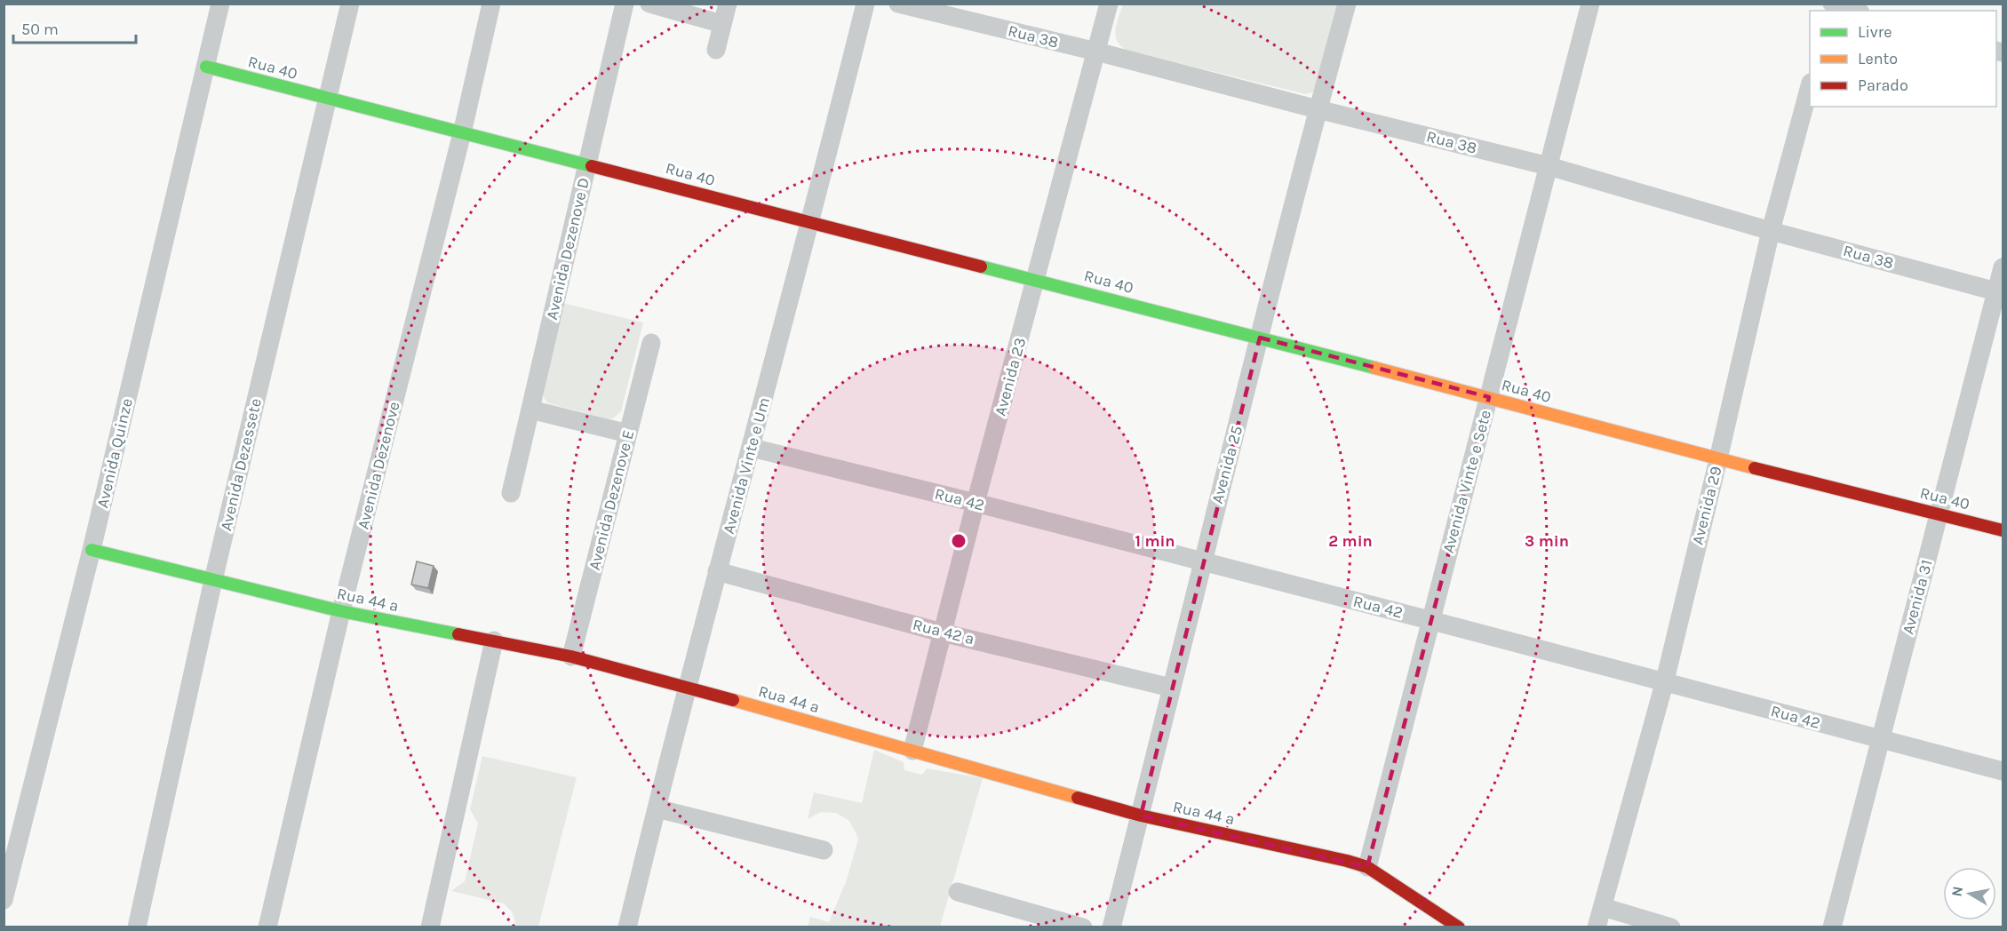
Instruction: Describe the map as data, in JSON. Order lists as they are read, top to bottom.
{
  "streets": {
    "street": [
      "Rua 38",
      "Rua 40",
      "Avenida Dezenove D",
      "Avenida 23",
      "Avenida Quinze",
      "Avenida Dezessete",
      "Avenida 25",
      "Avenida Dezenove",
      "Avenida Vinte e Um",
      "Avenida Vinte e Sete",
      "Rua 42",
      "Avenida Dezenove E",
      "Avenida 29",
      "Avenida 31",
      "Rua 44 a",
      "Rua 42 a"
    ]
  },
  "crossings": [
    ["Rua 38", "Avenida 23"],
    ["Rua 38", "Avenida 25"],
    ["Rua 38", "Avenida Vinte e Sete"],
    ["Rua 38", "Avenida 29"],
    ["Rua 38", "Avenida 31"],
    ["Rua 40", "Avenida Dezenove D"],
    ["Rua 40", "Avenida 23"],
    ["Rua 40", "Avenida Quinze"],
    ["Rua 40", "Avenida Dezessete"],
    ["Rua 40", "Avenida 25"],
    ["Rua 40", "Avenida Dezenove"],
    ["Rua 40", "Avenida Vinte e Um"],
    ["Rua 40", "Avenida Vinte e Sete"],
    ["Rua 40", "Avenida 29"],
    ["Rua 40", "Avenida 31"],
    ["Avenida 23", "Rua 42"],
    ["Avenida 23", "Rua 44 a"],
    ["Avenida 23", "Rua 42 a"],
    ["Avenida Quinze", "Rua 44 a"],
    ["Avenida Dezessete", "Rua 44 a"],
    ["Avenida 25", "Rua 42"],
    ["Avenida 25", "Rua 44 a"],
    ["Avenida 25", "Rua 42 a"],
    ["Avenida Dezenove", "Rua 44 a"],
    ["Avenida Vinte e Um", "Rua 42"],
    ["Avenida Vinte e Um", "Rua 44 a"],
    ["Avenida Vinte e Um", "Rua 42 a"],
    ["Avenida Vinte e Sete", "Rua 42"],
    ["Avenida Vinte e Sete", "Rua 44 a"],
    ["Rua 42", "Avenida 29"],
    ["Rua 42", "Avenida 31"],
    ["Avenida Dezenove E", "Rua 44 a"]
  ],
  "legend": ["Livre", "Lento", "Parado"],
  "scale_bar": "50 m",
  "north": "left",
  "rings": ["1 min", "2 min", "3 min"]
}
